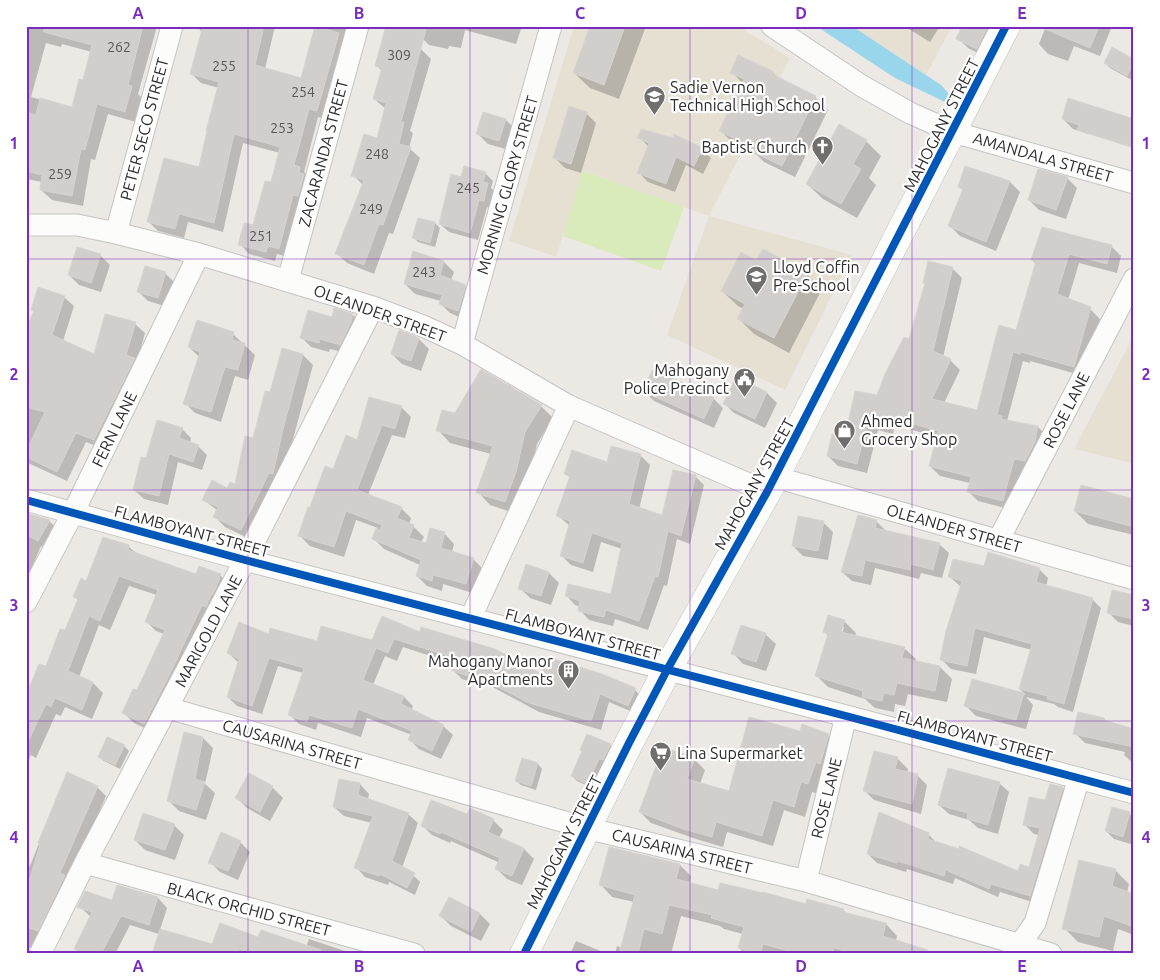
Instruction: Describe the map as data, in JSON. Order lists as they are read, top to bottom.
{
  "streets": {
    "street": [
      "MAHOGANY STREET",
      "PETER SECO STREET",
      "ZACARANDA STREET",
      "AMANDALA STREET",
      "MORNING GLORY STREET",
      "OLEANDER STREET",
      "ROSE LANE",
      "FERN LANE",
      "FLAMBOYANT STREET",
      "MARIGOLD LANE",
      "CAUSARINA STREET",
      "BLACK ORCHID STREET"
    ]
  },
  "crossings": [
    ["MAHOGANY STREET", "AMANDALA STREET"],
    ["MAHOGANY STREET", "OLEANDER STREET"],
    ["MAHOGANY STREET", "FLAMBOYANT STREET"],
    ["MAHOGANY STREET", "CAUSARINA STREET"],
    ["PETER SECO STREET", "OLEANDER STREET"],
    ["ZACARANDA STREET", "OLEANDER STREET"],
    ["MORNING GLORY STREET", "OLEANDER STREET"],
    ["OLEANDER STREET", "ROSE LANE"],
    ["OLEANDER STREET", "FERN LANE"],
    ["OLEANDER STREET", "MARIGOLD LANE"],
    ["ROSE LANE", "FLAMBOYANT STREET"],
    ["ROSE LANE", "CAUSARINA STREET"],
    ["FERN LANE", "FLAMBOYANT STREET"],
    ["FLAMBOYANT STREET", "MARIGOLD LANE"],
    ["MARIGOLD LANE", "CAUSARINA STREET"],
    ["MARIGOLD LANE", "BLACK ORCHID STREET"]
  ],
  "places": {
    "school or university": ["Sadie Vernon Technical High School", "Lloyd Coffin Pre-School"],
    "church": ["Baptist Church"],
    "public building": ["Mahogany Police Precinct"],
    "shop": ["Ahmed Grocery Shop"],
    "building": ["Mahogany Manor Apartments"],
    "supermarket": ["Lina Supermarket"]
  },
  "house_numbers": [
    "262",
    "309",
    "255",
    "254",
    "253",
    "248",
    "259",
    "245",
    "249",
    "251",
    "243"
  ],
  "grid": {
    "columns": [
      "A",
      "B",
      "C",
      "D",
      "E"
    ],
    "rows": [
      "1",
      "2",
      "3",
      "4"
    ]
  }
}
